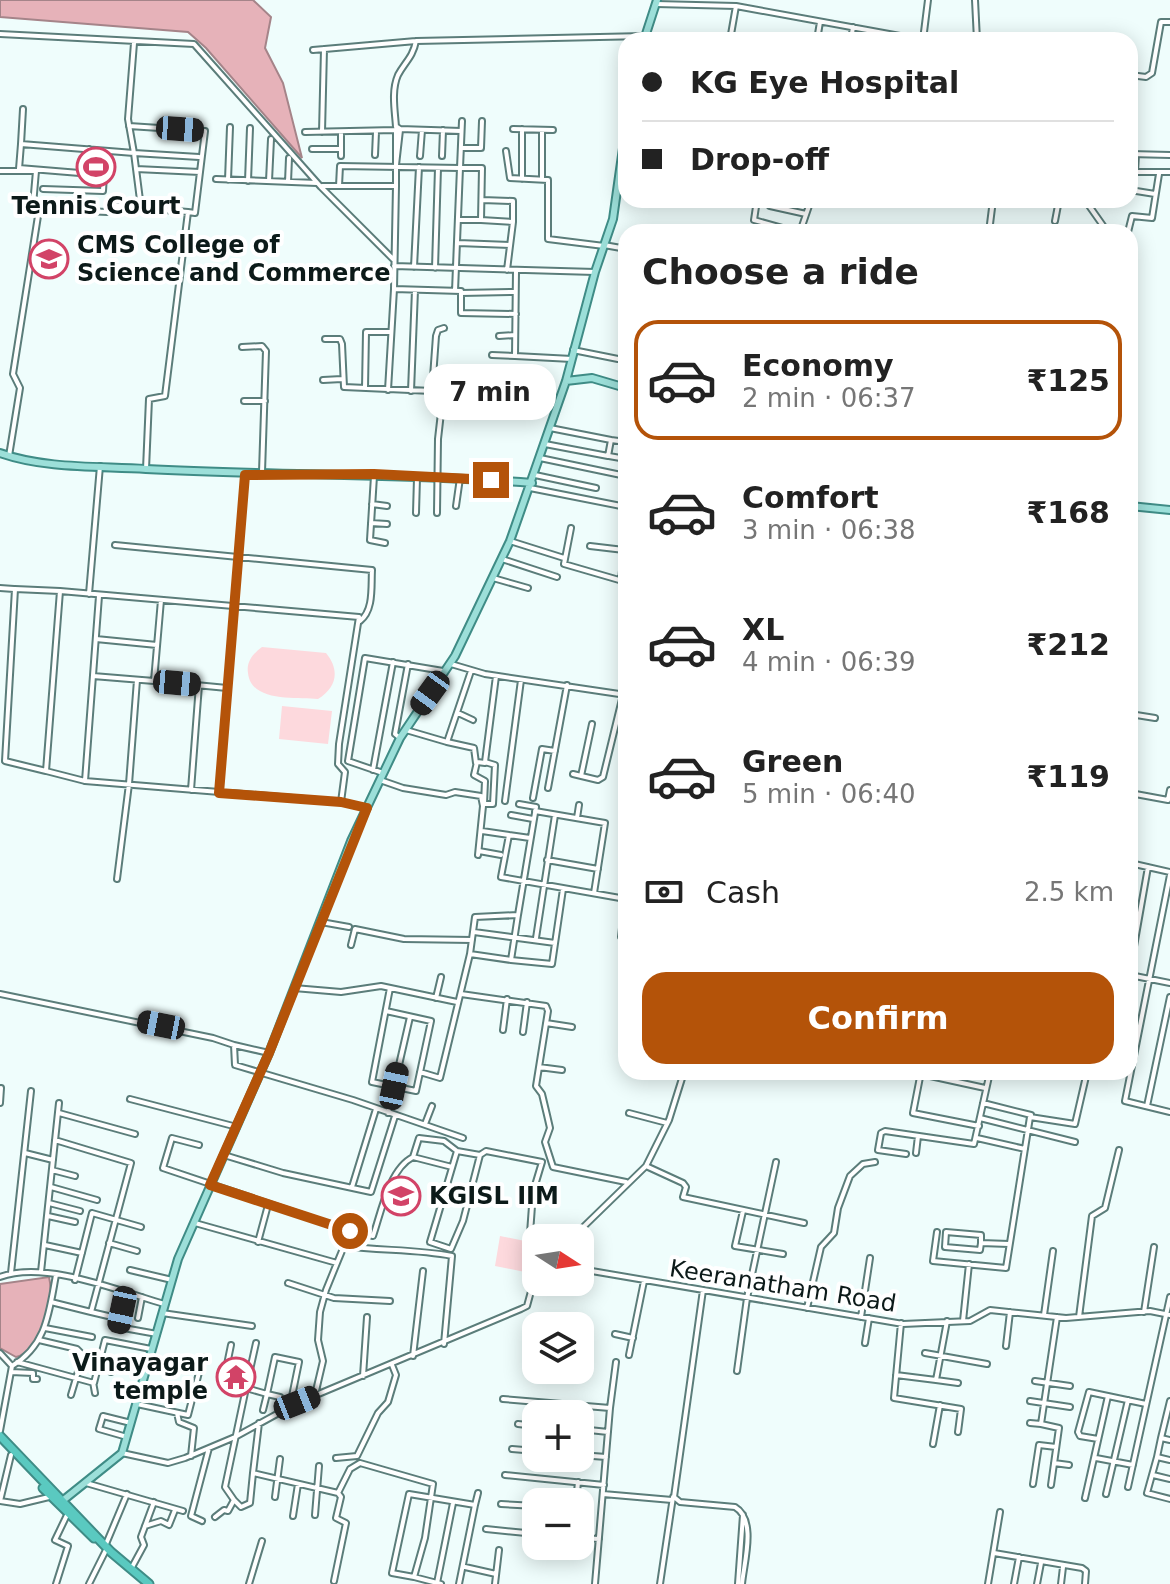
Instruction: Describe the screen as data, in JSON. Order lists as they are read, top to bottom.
{
  "streets": {
    "street": ["Keeranatham Road"]
  },
  "places": {
    "sports": ["Tennis Court"],
    "school or university": ["CMS College of Science and Commerce", "KGISL IIM"],
    "temple": ["Vinayagar temple"]
  },
  "north": "right",
  "page": {
    "banner": ["KG Eye Hospital", "Drop-off"],
    "heading": "Choose a ride",
    "list": [
      {
        "name": "Economy",
        "note": "2 min · 06:37",
        "value": "₹125"
      },
      {
        "name": "Comfort",
        "note": "3 min · 06:38",
        "value": "₹168"
      },
      {
        "name": "XL",
        "note": "4 min · 06:39",
        "value": "₹212"
      },
      {
        "name": "Green",
        "note": "5 min · 06:40",
        "value": "₹119"
      }
    ],
    "bubble": "7 min",
    "pay": ["Cash", "2.5 km"],
    "buttons": "Confirm",
    "map_buttons": ["+", "−"]
  }
}
